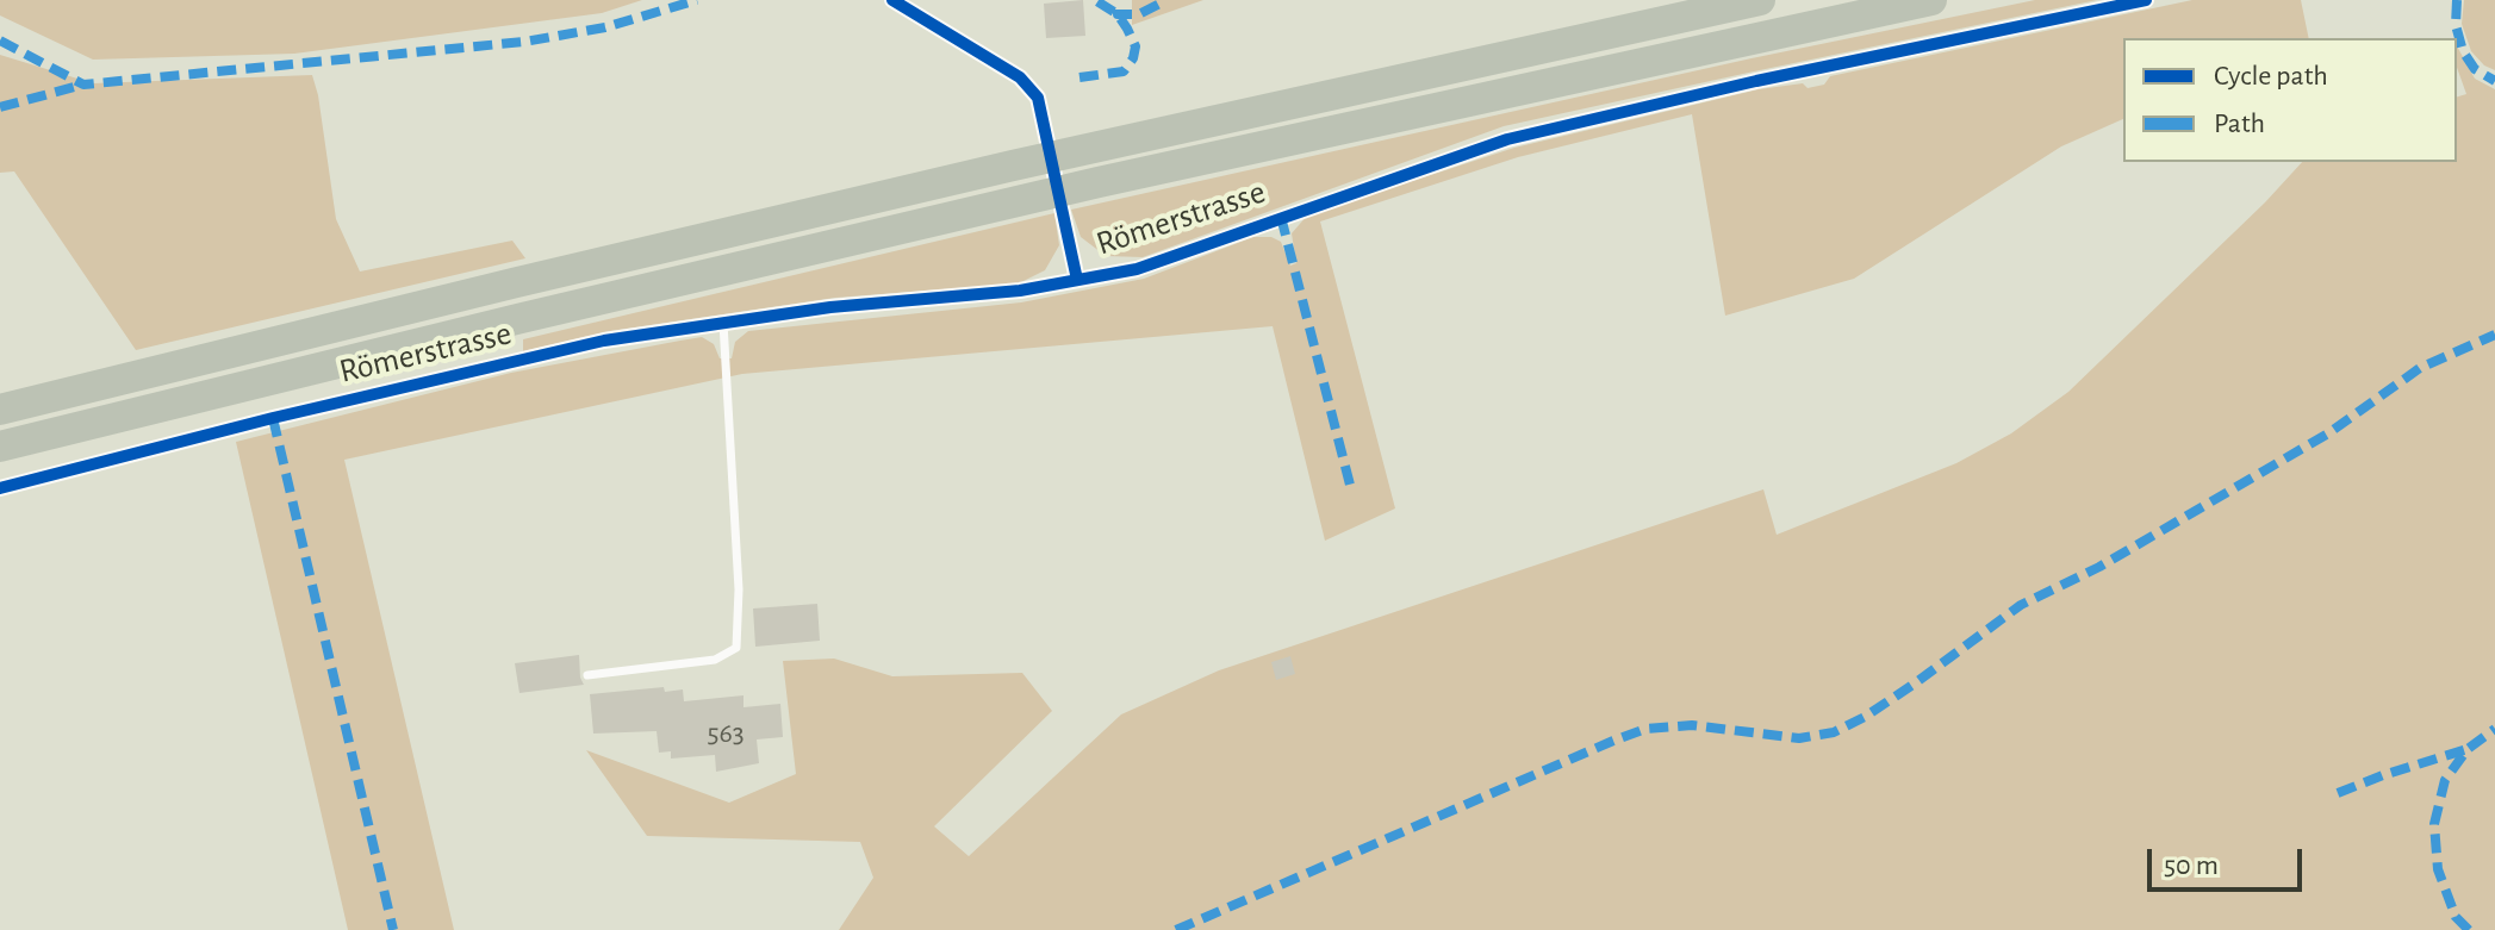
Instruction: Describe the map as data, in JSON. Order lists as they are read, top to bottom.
{
  "streets": {
    "street": ["Römerstrasse"]
  },
  "house_numbers": ["563"],
  "legend": ["Cycle path", "Path"],
  "scale_bar": "50 m"
}
